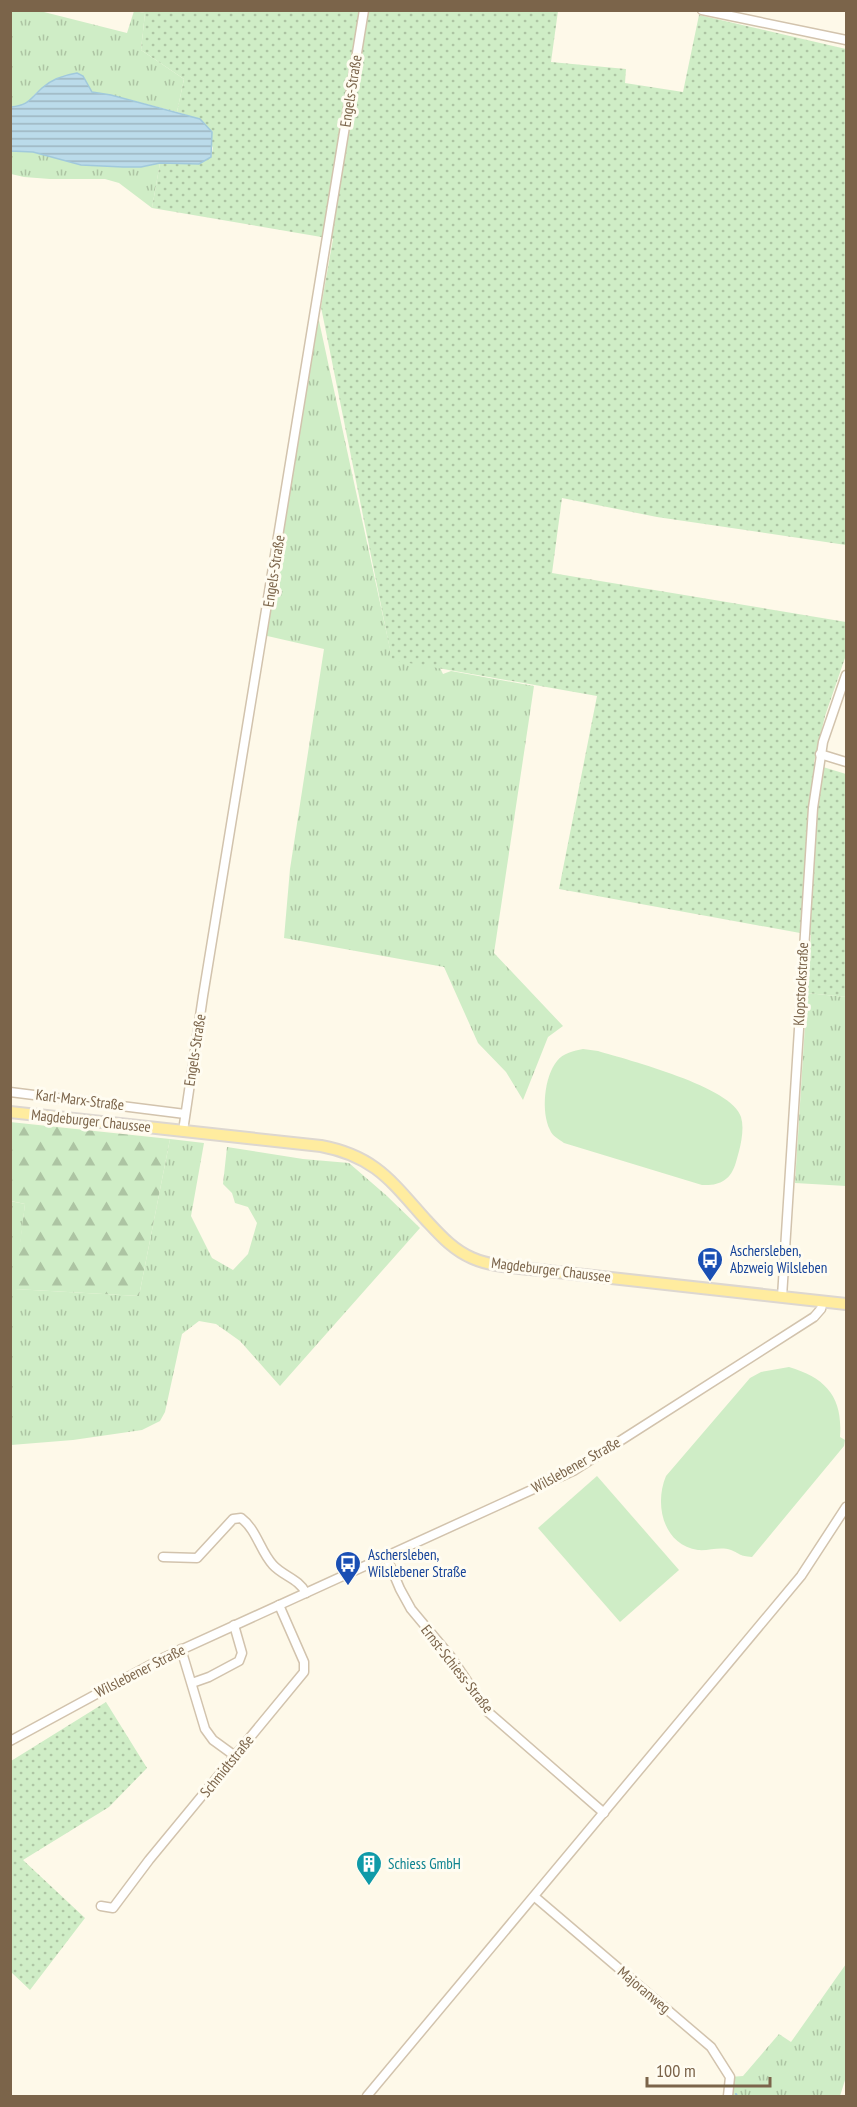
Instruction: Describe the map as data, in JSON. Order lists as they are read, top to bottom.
{
  "streets": {
    "main road": ["Magdeburger Chaussee"],
    "street": [
      "Engels-Straße",
      "Klopstockstraße",
      "Karl-Marx-Straße",
      "Wilslebener Straße",
      "Ernst-Schiess-Straße",
      "Schmidtstraße",
      "Majoranweg"
    ]
  },
  "crossings": [
    ["Engels-Straße", "Karl-Marx-Straße"],
    ["Engels-Straße", "Magdeburger Chaussee"],
    ["Klopstockstraße", "Magdeburger Chaussee"],
    ["Magdeburger Chaussee", "Wilslebener Straße"],
    ["Wilslebener Straße", "Ernst-Schiess-Straße"],
    ["Wilslebener Straße", "Schmidtstraße"]
  ],
  "places": {
    "bus stop": ["Aschersleben, Abzweig Wilsleben", "Aschersleben, Wilslebener Straße"],
    "building": ["Schiess GmbH"]
  },
  "scale_bar": "100 m"
}
